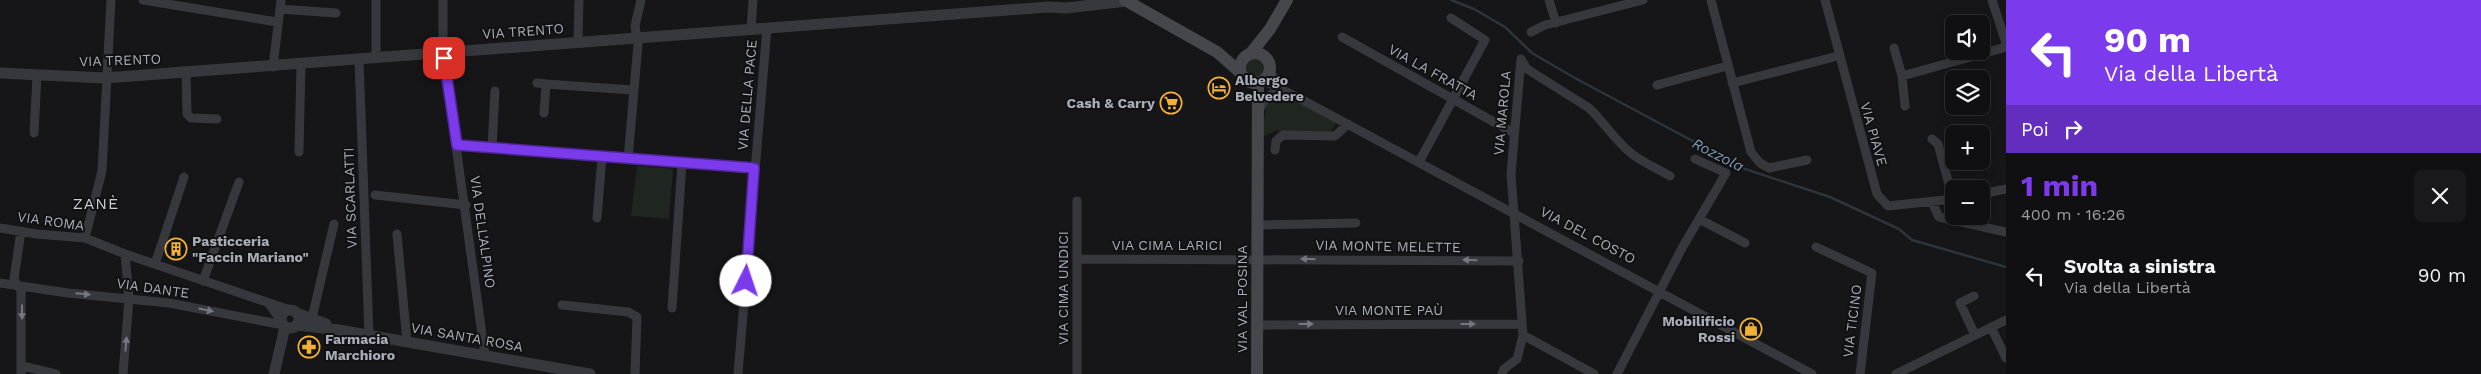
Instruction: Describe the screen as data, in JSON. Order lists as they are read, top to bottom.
{
  "streets": {
    "main road": ["VIA VAL POSINA"],
    "street": [
      "VIA TRENTO",
      "VIA LA FRATTA",
      "VIA DELLA PACE",
      "VIA MAROLA",
      "VIA PIAVE",
      "VIA SCARLATTI",
      "VIA ROMA",
      "VIA DELL'ALPINO",
      "VIA DEL COSTO",
      "VIA CIMA LARICI",
      "VIA MONTE MELETTE",
      "VIA DANTE",
      "VIA CIMA UNDICI",
      "VIA MONTE PAÙ",
      "VIA TICINO",
      "VIA SANTA ROSA"
    ]
  },
  "crossings": [
    ["VIA TRENTO", "VIA DELLA PACE"],
    ["VIA TRENTO", "VIA SCARLATTI"],
    ["VIA TRENTO", "VIA DELL'ALPINO"],
    ["VIA MAROLA", "VIA DEL COSTO"],
    ["VIA SCARLATTI", "VIA SANTA ROSA"],
    ["VIA ROMA", "VIA SANTA ROSA"],
    ["VIA DELL'ALPINO", "VIA SANTA ROSA"],
    ["VIA DEL COSTO", "VIA VAL POSINA"],
    ["VIA CIMA LARICI", "VIA MONTE MELETTE"],
    ["VIA CIMA LARICI", "VIA CIMA UNDICI"],
    ["VIA CIMA LARICI", "VIA VAL POSINA"],
    ["VIA MONTE MELETTE", "VIA VAL POSINA"],
    ["VIA DANTE", "VIA SANTA ROSA"],
    ["VIA VAL POSINA", "VIA MONTE PAÙ"]
  ],
  "one_way": ["VIA DANTE", "VIA MONTE PAÙ"],
  "districts": ["ZANÈ"],
  "water": ["Rozzola"],
  "places": {
    "hotel": ["Albergo Belvedere"],
    "supermarket": ["Cash & Carry"],
    "building": ["Pasticceria \"Faccin Mariano\""],
    "shop": ["Mobilificio Rossi"],
    "pharmacy": ["Farmacia Marchioro"]
  },
  "page": {
    "turn": ["90 m", "Via della Libertà"],
    "map_buttons": ["+", "−"],
    "then": "Poi",
    "heading": ["1 min", "400 m · 16:26"],
    "list": [
      {
        "name": "Svolta a sinistra",
        "note": "Via della Libertà",
        "value": "90 m"
      }
    ]
  }
}
